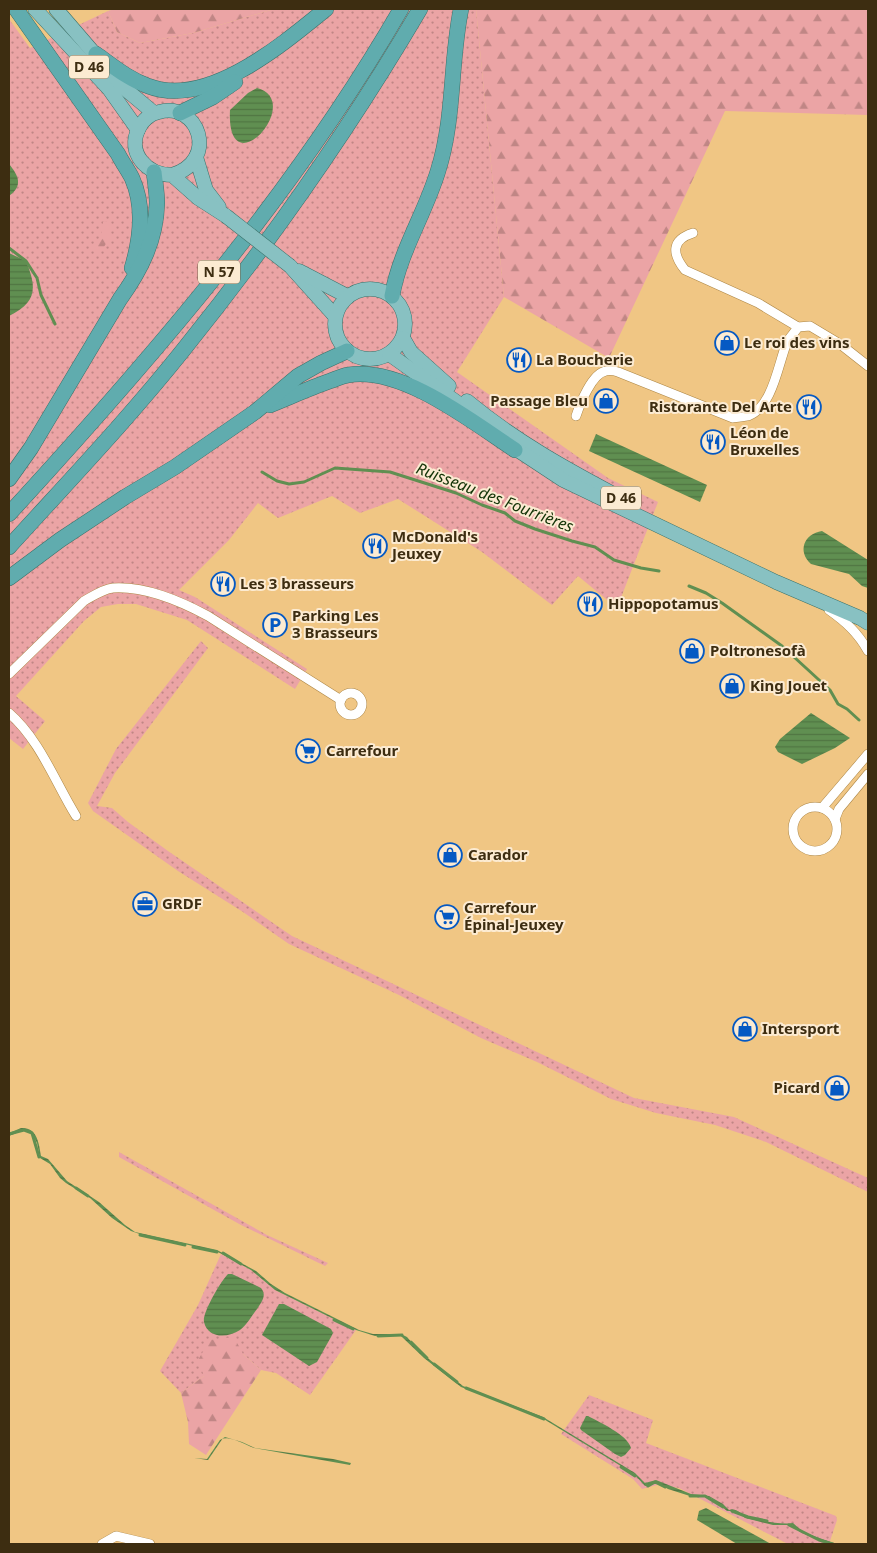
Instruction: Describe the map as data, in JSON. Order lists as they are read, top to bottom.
{
  "streets": {
    "highway": ["N 57"],
    "main road": ["D 46"]
  },
  "water": ["Ruisseau des Fourrières"],
  "places": {
    "shop": [
      "Le roi des vins",
      "Passage Bleu",
      "Poltronesofà",
      "King Jouet",
      "Carador",
      "Intersport",
      "Picard"
    ],
    "restaurant": [
      "La Boucherie",
      "Ristorante Del Arte",
      "Léon de Bruxelles",
      "McDonald's Jeuxey",
      "Les 3 brasseurs",
      "Hippopotamus"
    ],
    "parking": ["Parking Les 3 Brasseurs"],
    "supermarket": ["Carrefour", "Carrefour Épinal-Jeuxey"],
    "office": ["GRDF"]
  }
}
